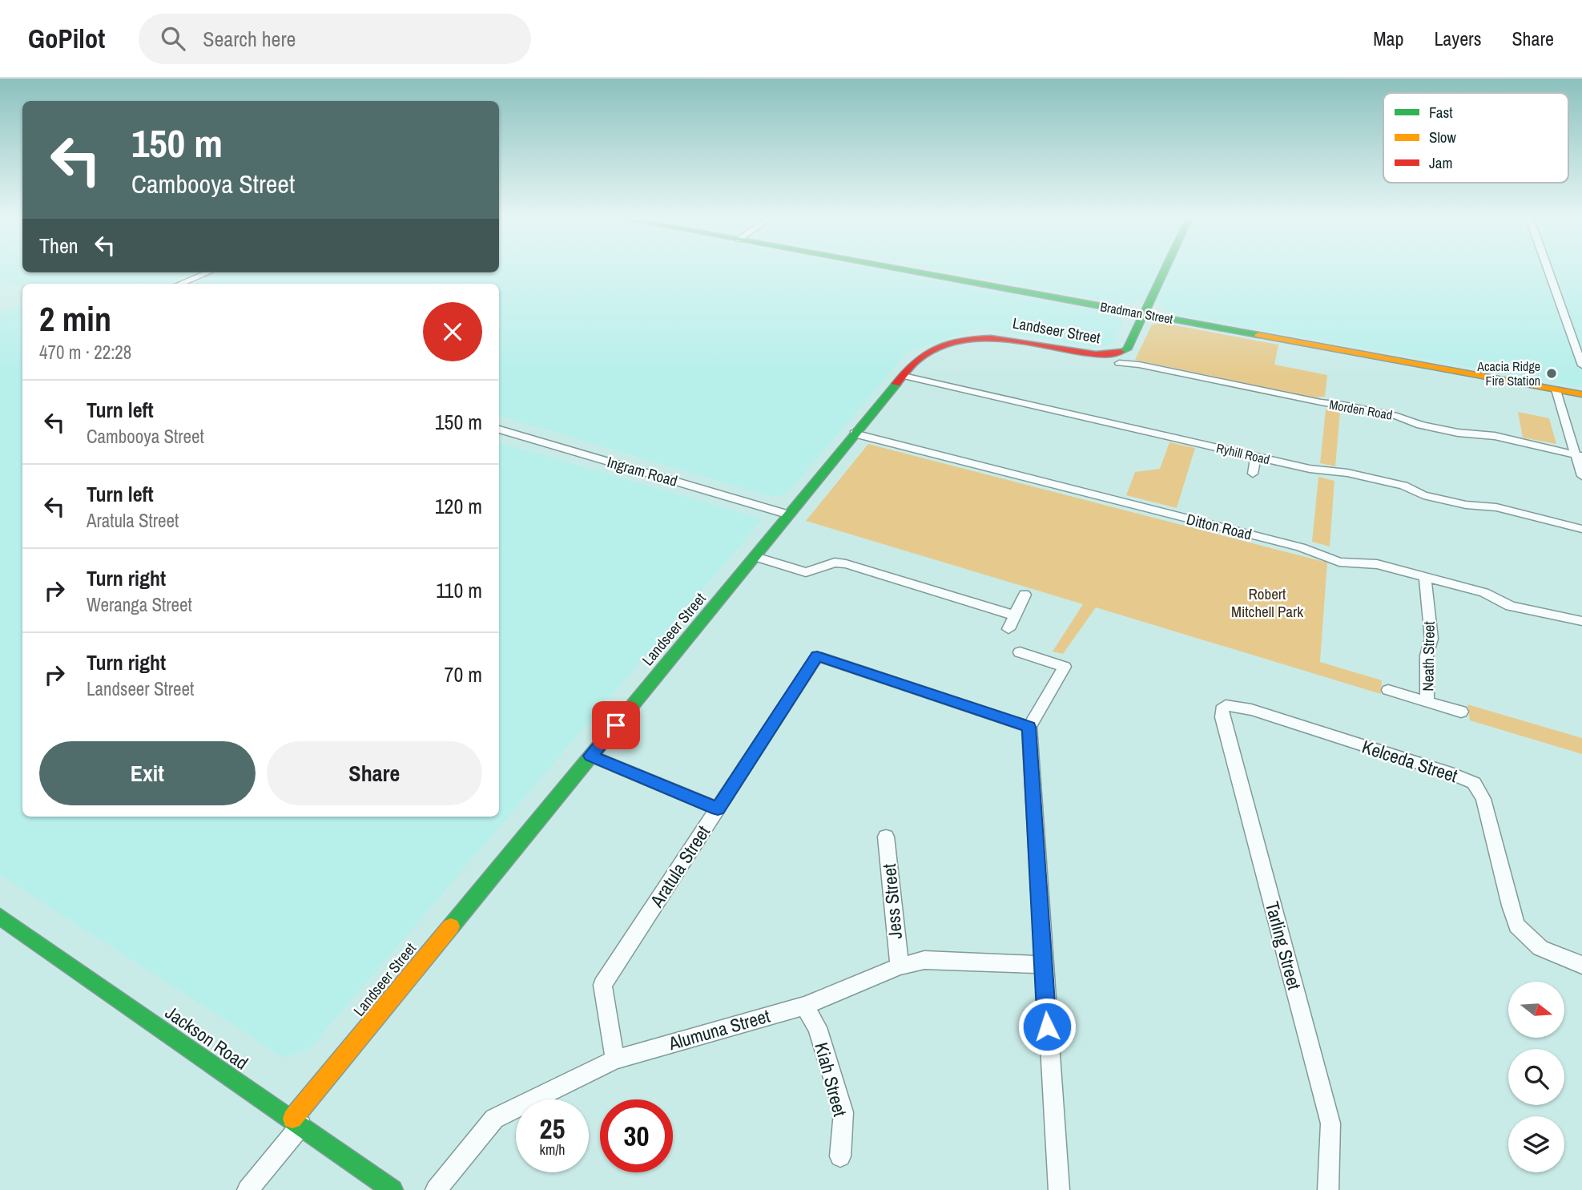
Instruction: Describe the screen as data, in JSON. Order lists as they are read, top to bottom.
{
  "streets": {
    "street": [
      "Bradman Street",
      "Landseer Street",
      "Morden Road",
      "Ryhill Road",
      "Ingram Road",
      "Ditton Road",
      "Neath Street",
      "Kelceda Street",
      "Aratula Street",
      "Jess Street",
      "Tarling Street",
      "Alumuna Street",
      "Jackson Road",
      "Kiah Street"
    ]
  },
  "crossings": [
    ["Bradman Street", "Landseer Street"],
    ["Landseer Street", "Ryhill Road"],
    ["Landseer Street", "Ingram Road"],
    ["Landseer Street", "Ditton Road"],
    ["Landseer Street", "Jackson Road"],
    ["Ditton Road", "Neath Street"],
    ["Kelceda Street", "Tarling Street"],
    ["Aratula Street", "Alumuna Street"],
    ["Jess Street", "Alumuna Street"],
    ["Alumuna Street", "Kiah Street"]
  ],
  "parks": ["Robert Mitchell Park"],
  "places": ["Acacia Ridge Fire Station"],
  "legend": ["Fast", "Slow", "Jam"],
  "north": "right",
  "page": {
    "header": "GoPilot",
    "search": "Search here",
    "nav": ["Map", "Layers", "Share"],
    "turn": ["150 m", "Cambooya Street"],
    "then": "Then",
    "heading": ["2 min", "470 m · 22:28"],
    "list": [
      {
        "name": "Turn left",
        "note": "Cambooya Street",
        "value": "150 m"
      },
      {
        "name": "Turn left",
        "note": "Aratula Street",
        "value": "120 m"
      },
      {
        "name": "Turn right",
        "note": "Weranga Street",
        "value": "110 m"
      },
      {
        "name": "Turn right",
        "note": "Landseer Street",
        "value": "70 m"
      }
    ],
    "buttons": ["Exit", "Share"],
    "speed": "25 km/h",
    "limit": "30"
  }
}
